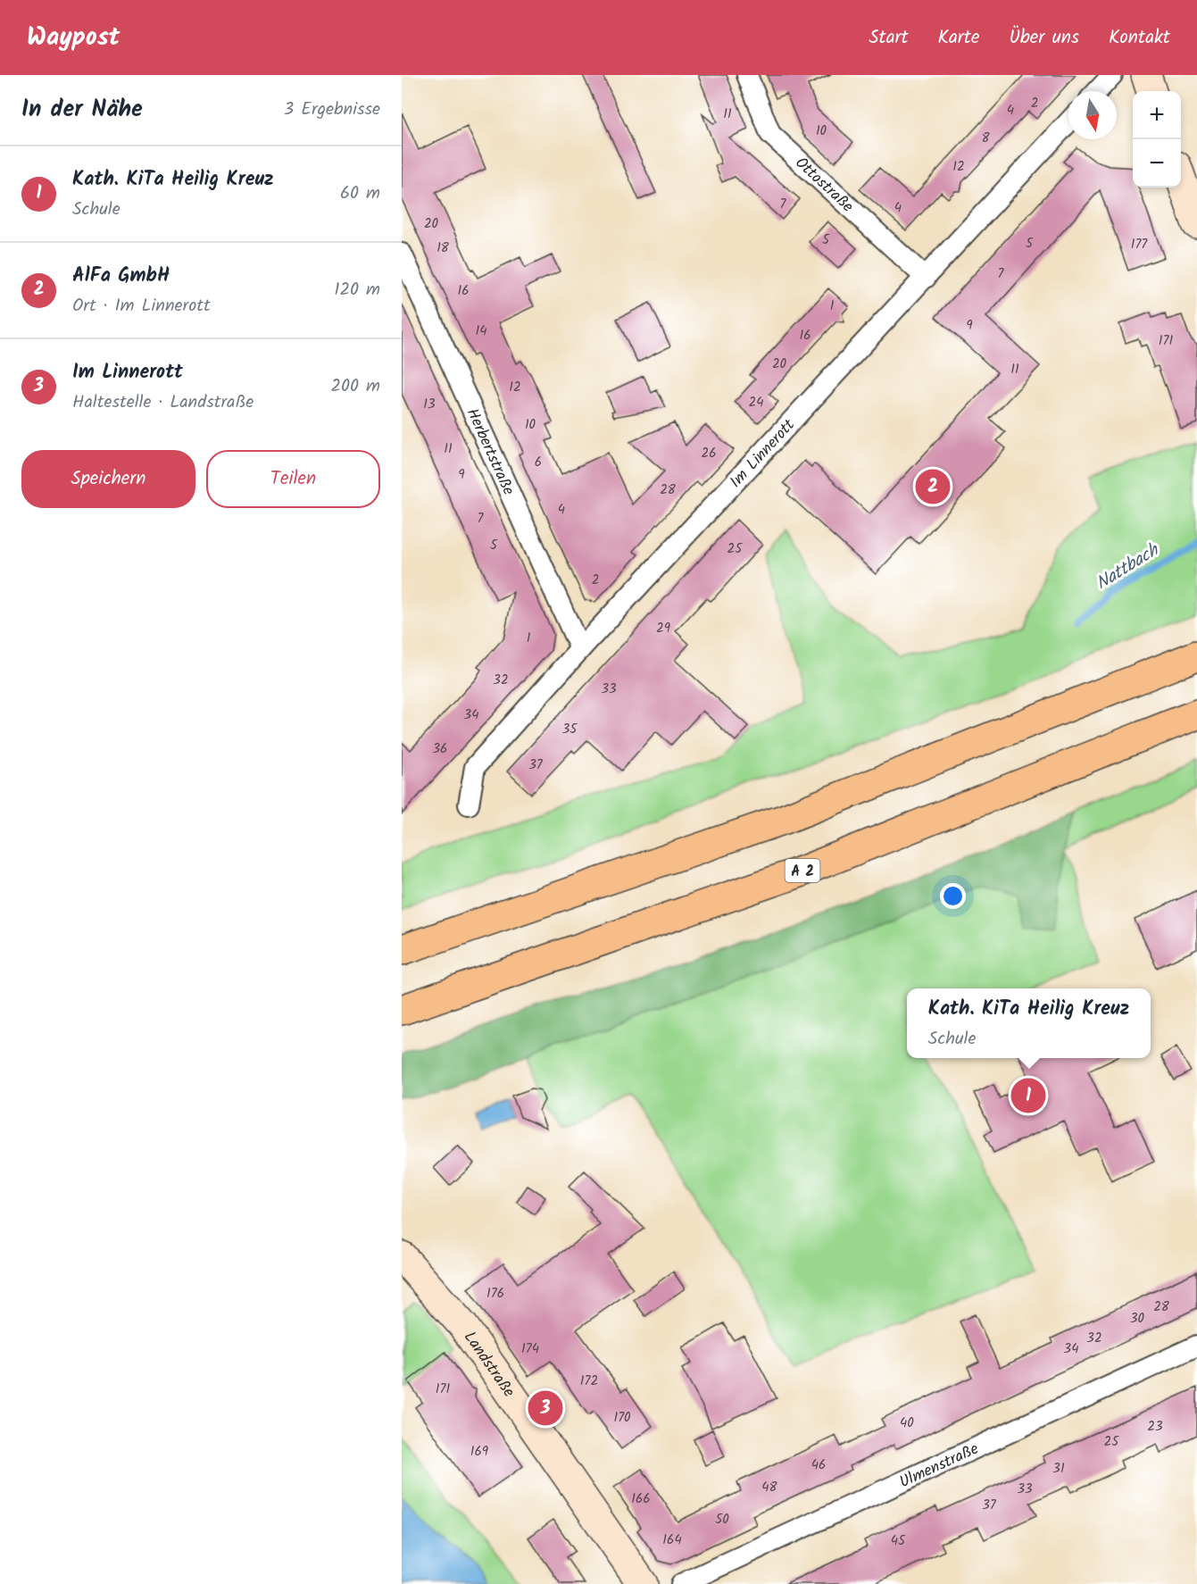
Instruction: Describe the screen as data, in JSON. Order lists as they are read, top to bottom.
{
  "streets": {
    "highway": ["A 2"],
    "street": [
      "Ottostraße",
      "Herbertstraße",
      "Im Linnerott",
      "Landstraße",
      "Ulmenstraße"
    ]
  },
  "crossings": [
    ["Ottostraße", "Im Linnerott"],
    ["Herbertstraße", "Im Linnerott"]
  ],
  "water": ["Nattbach"],
  "house_numbers": [
    "2",
    "4",
    "11",
    "10",
    "8",
    "12",
    "7",
    "4",
    "20",
    "5",
    "5",
    "177",
    "18",
    "7",
    "16",
    "1",
    "9",
    "14",
    "16",
    "171",
    "20",
    "11",
    "12",
    "24",
    "13",
    "10",
    "11",
    "26",
    "6",
    "9",
    "28",
    "4",
    "7",
    "5",
    "25",
    "2",
    "29",
    "1",
    "32",
    "33",
    "34",
    "35",
    "36",
    "37",
    "176",
    "28",
    "30",
    "32",
    "174",
    "34",
    "172",
    "171",
    "170",
    "40",
    "23",
    "25",
    "169",
    "46",
    "31",
    "48",
    "33",
    "166",
    "37",
    "50",
    "164",
    "45"
  ],
  "north": "bottom",
  "page": {
    "header": "Waypost",
    "nav": [
      "Start",
      "Karte",
      "Über uns",
      "Kontakt"
    ],
    "heading": ["In der Nähe", "3 Ergebnisse"],
    "map_buttons": ["+", "−"],
    "list": [
      {
        "mark": "1",
        "name": "Kath. KiTa Heilig Kreuz",
        "note": "Schule",
        "value": "60 m"
      },
      {
        "mark": "2",
        "name": "AlFa GmbH",
        "note": "Ort · Im Linnerott",
        "value": "120 m"
      },
      {
        "mark": "3",
        "name": "Im Linnerott",
        "note": "Haltestelle · Landstraße",
        "value": "200 m"
      }
    ],
    "buttons": ["Speichern", "Teilen"],
    "pins": ["2", "1", "3"],
    "popup": ["Kath. KiTa Heilig Kreuz", "Schule"]
  }
}
